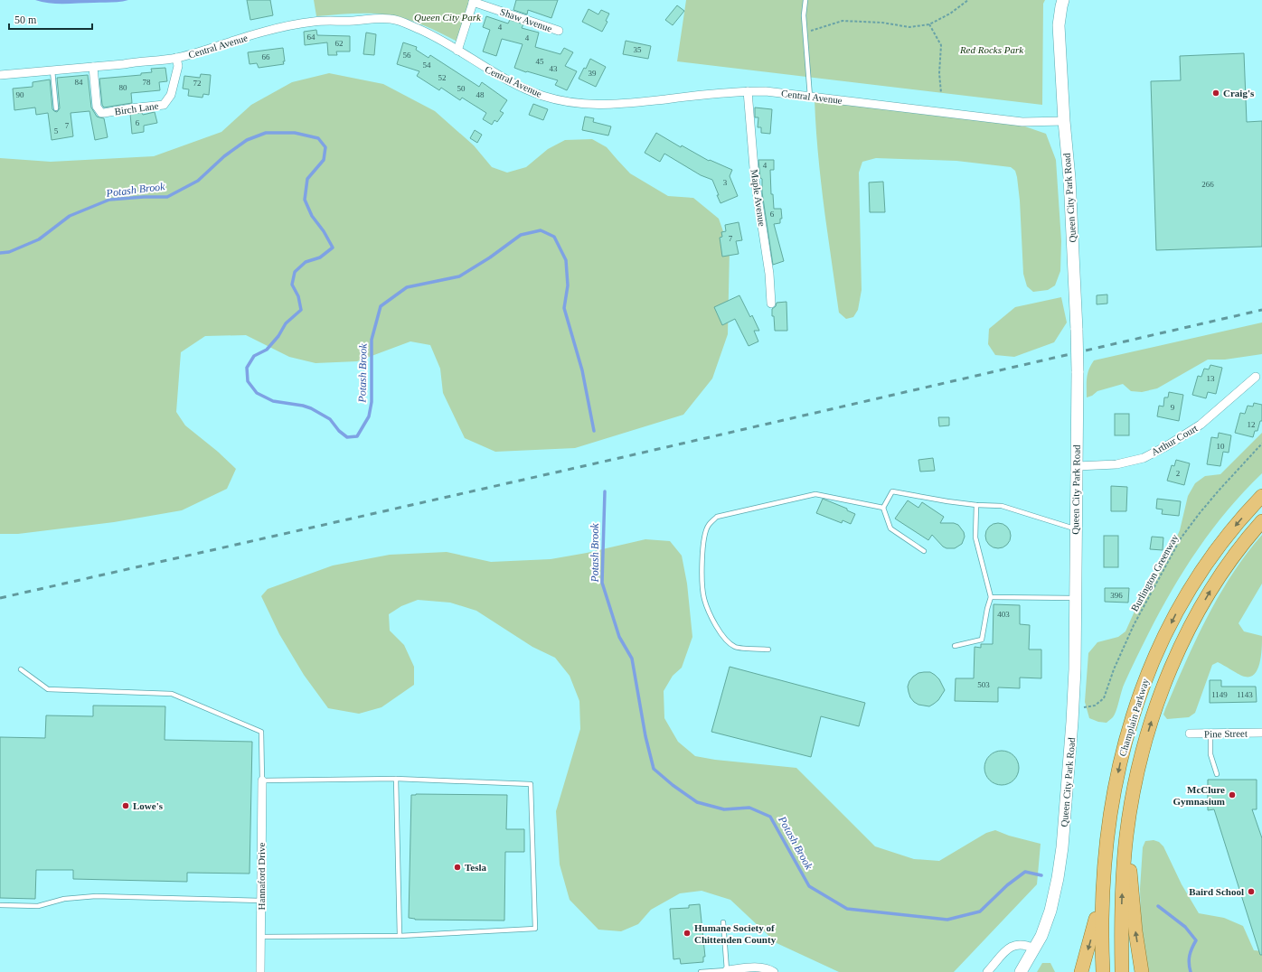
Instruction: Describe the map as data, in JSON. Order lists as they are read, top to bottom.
{
  "streets": {
    "main road": ["Champlain Parkway"],
    "street": [
      "Shaw Avenue",
      "Central Avenue",
      "Birch Lane",
      "Maple Avenue",
      "Queen City Park Road",
      "Arthur Court",
      "Pine Street",
      "Hannaford Drive"
    ],
    "path": ["Burlington Greenway"]
  },
  "crossings": [
    ["Central Avenue", "Birch Lane"],
    ["Central Avenue", "Maple Avenue"],
    ["Central Avenue", "Queen City Park Road"],
    ["Queen City Park Road", "Arthur Court"],
    ["Queen City Park Road", "Burlington Greenway"]
  ],
  "water": ["Potash Brook"],
  "parks": ["Queen City Park", "Red Rocks Park"],
  "places": [
    "Craig's",
    "McClure Gymnasium",
    "Lowe's",
    "Tesla",
    "Baird School",
    "Humane Society of Chittenden County"
  ],
  "house_numbers": [
    "4",
    "64",
    "4",
    "62",
    "35",
    "56",
    "66",
    "45",
    "54",
    "43",
    "39",
    "52",
    "84",
    "78",
    "72",
    "80",
    "50",
    "90",
    "48",
    "6",
    "7",
    "5",
    "4",
    "3",
    "266",
    "6",
    "7",
    "13",
    "9",
    "12",
    "10",
    "2",
    "396",
    "403",
    "503",
    "1149",
    "1143"
  ],
  "scale_bar": "50 m"
}
